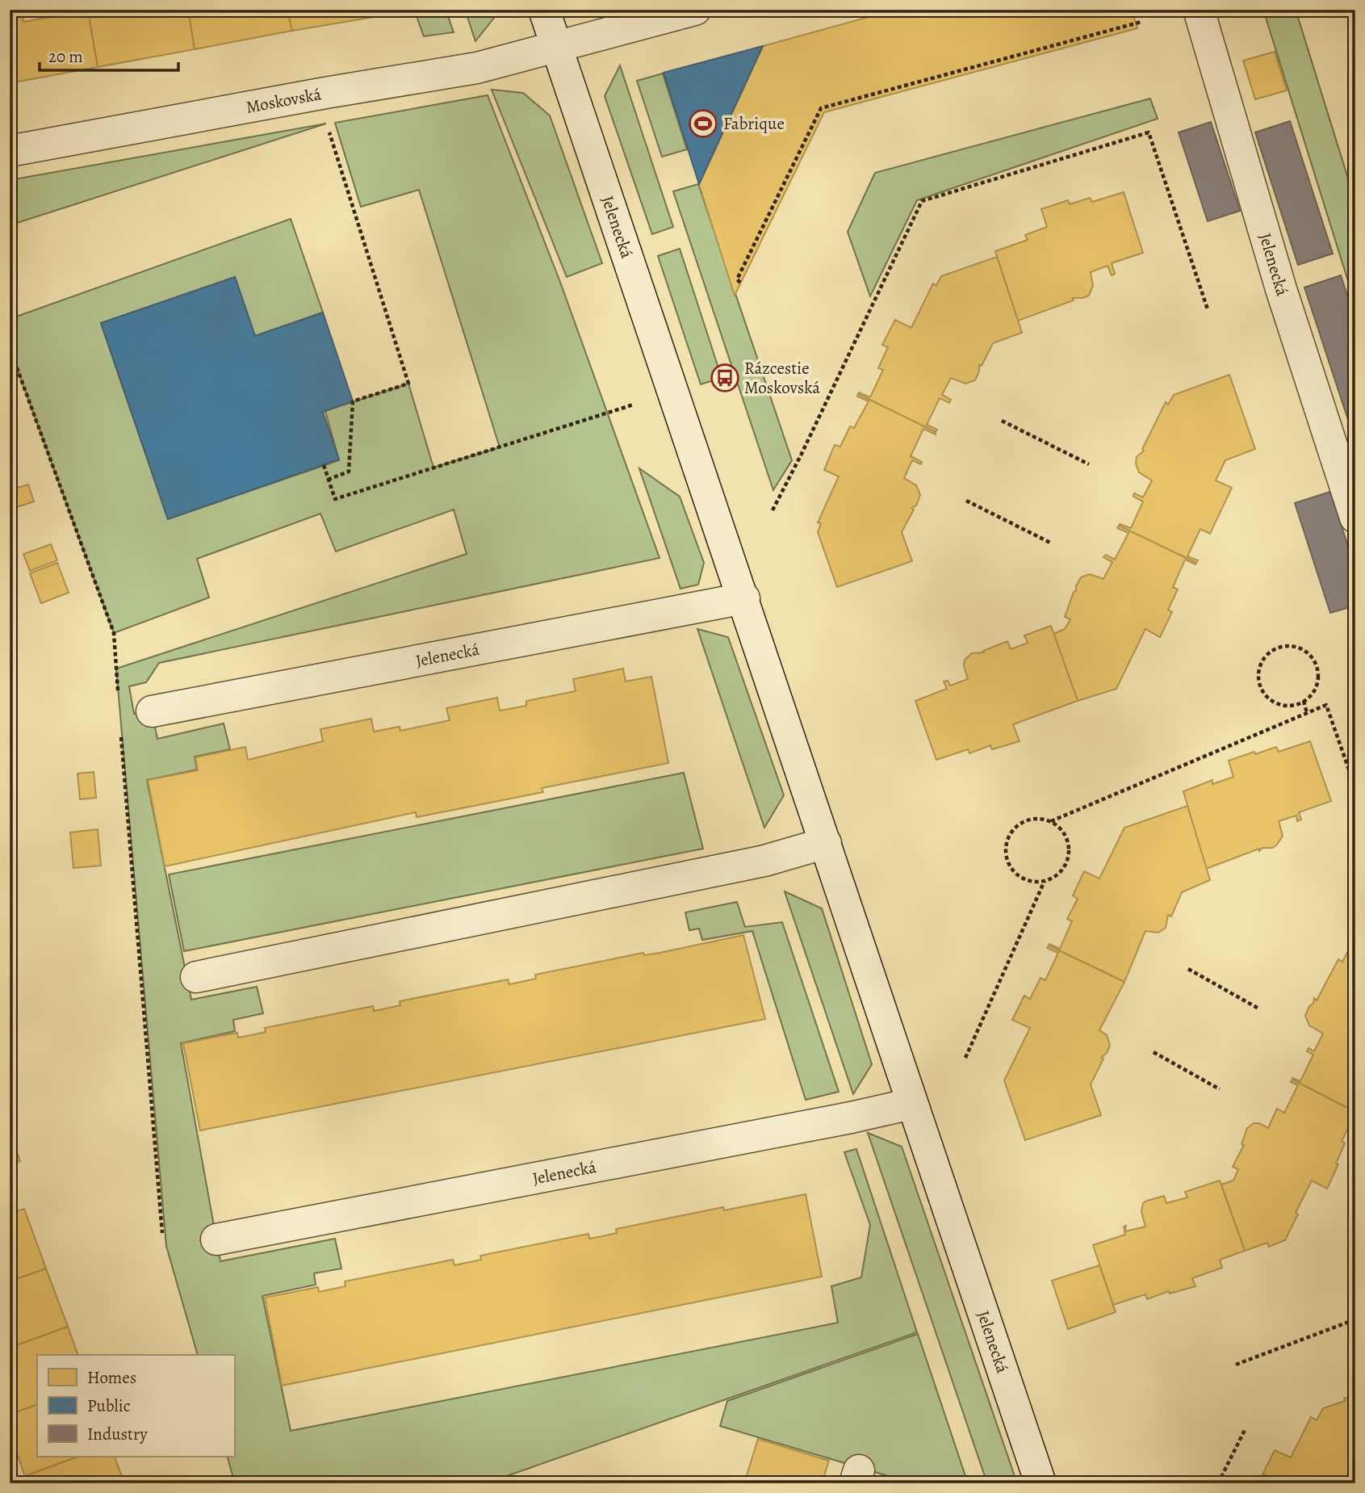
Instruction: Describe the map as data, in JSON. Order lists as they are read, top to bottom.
{
  "streets": {
    "street": ["Moskovská", "Jelenecká"]
  },
  "crossings": [
    ["Moskovská", "Jelenecká"]
  ],
  "places": {
    "sports": ["Fabrique"],
    "bus stop": ["Rázcestie Moskovská"]
  },
  "legend": ["Homes", "Public", "Industry"],
  "scale_bar": "20 m"
}
